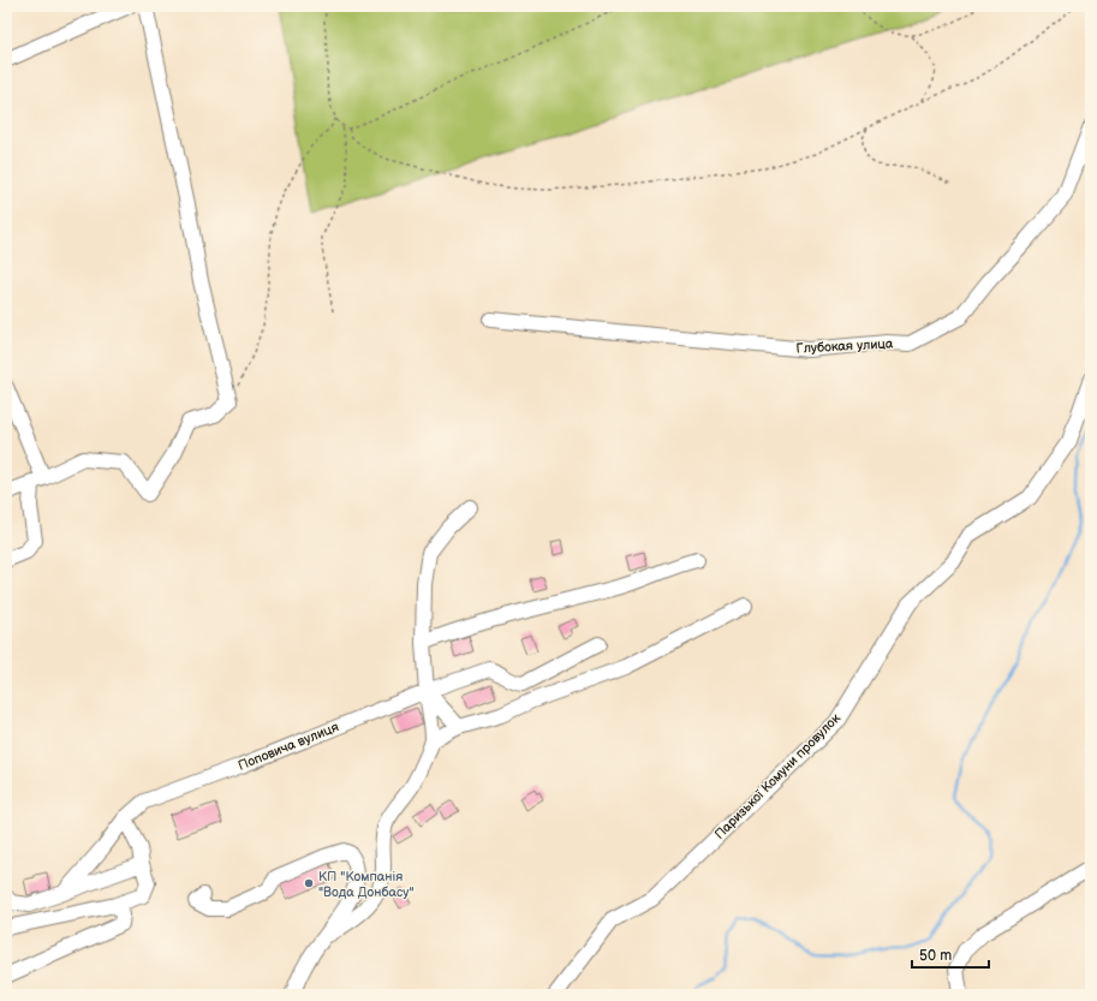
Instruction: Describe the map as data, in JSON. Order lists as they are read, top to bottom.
{
  "streets": {
    "street": ["Глубокая улица", "Поповича вулиця", "Паризької Комуни провулок"]
  },
  "places": ["КП \"Компанія \"Вода Донбасу\""],
  "scale_bar": "50 m"
}
